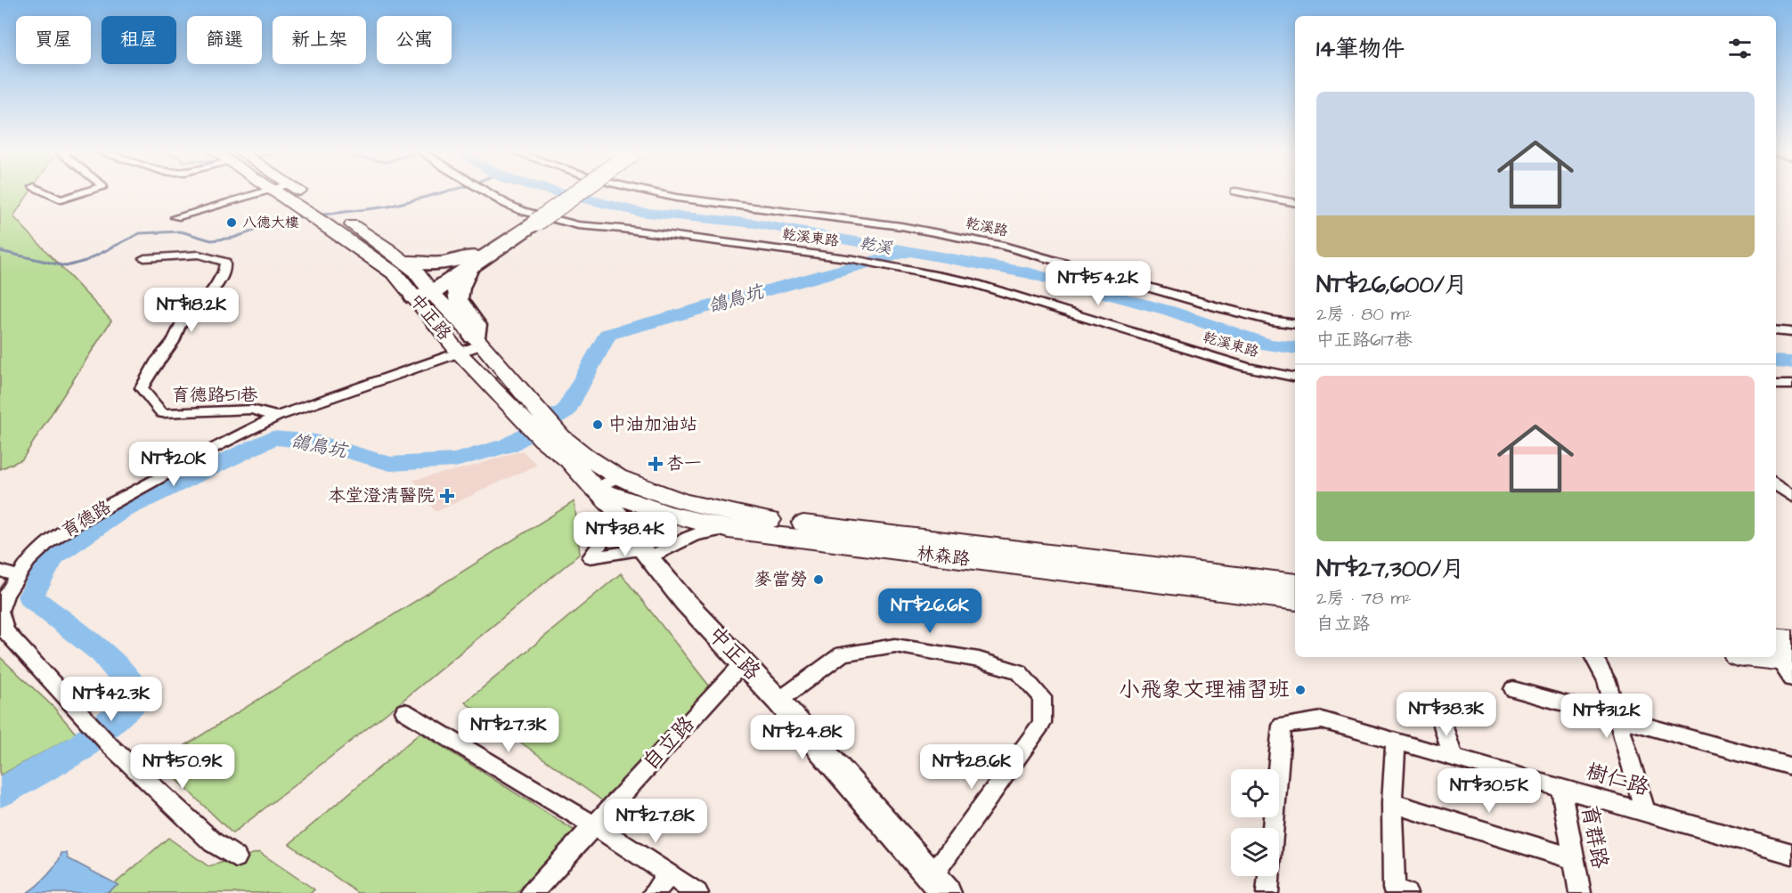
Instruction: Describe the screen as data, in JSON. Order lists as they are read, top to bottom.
{
  "streets": {
    "main road": ["中正路", "林森路"],
    "street": [
      "乾溪路",
      "乾溪東路",
      "育德路51巷",
      "育德路",
      "自立路",
      "樹仁路",
      "育群路"
    ]
  },
  "crossings": [
    ["中正路", "育德路"],
    ["中正路", "林森路"],
    ["中正路", "自立路"],
    ["育德路51巷", "育德路"],
    ["樹仁路", "育群路"]
  ],
  "water": ["乾溪", "鴿鳥坑"],
  "places": {
    "other": [
      "八德大樓",
      "中油加油站",
      "麥當勞",
      "小飛象文理補習班"
    ],
    "health": ["杏一", "本堂澄清醫院"]
  },
  "page": {
    "chip": [
      "買屋",
      "租屋",
      "篩選",
      "新上架",
      "公寓"
    ],
    "heading": "14筆物件",
    "list": [
      {
        "name": "NT$26,600/月",
        "note": "2房 · 80 m² · 中正路617巷"
      },
      {
        "name": "NT$27,300/月",
        "note": "2房 · 78 m² · 自立路"
      }
    ],
    "price": [
      "NT$54.2K",
      "NT$18.2K",
      "NT$20K",
      "NT$38.4K",
      "NT$26.6K",
      "NT$42.3K",
      "NT$38.3K",
      "NT$31.2K",
      "NT$27.3K",
      "NT$24.8K",
      "NT$50.9K",
      "NT$28.6K",
      "NT$30.5K",
      "NT$27.8K"
    ]
  }
}
